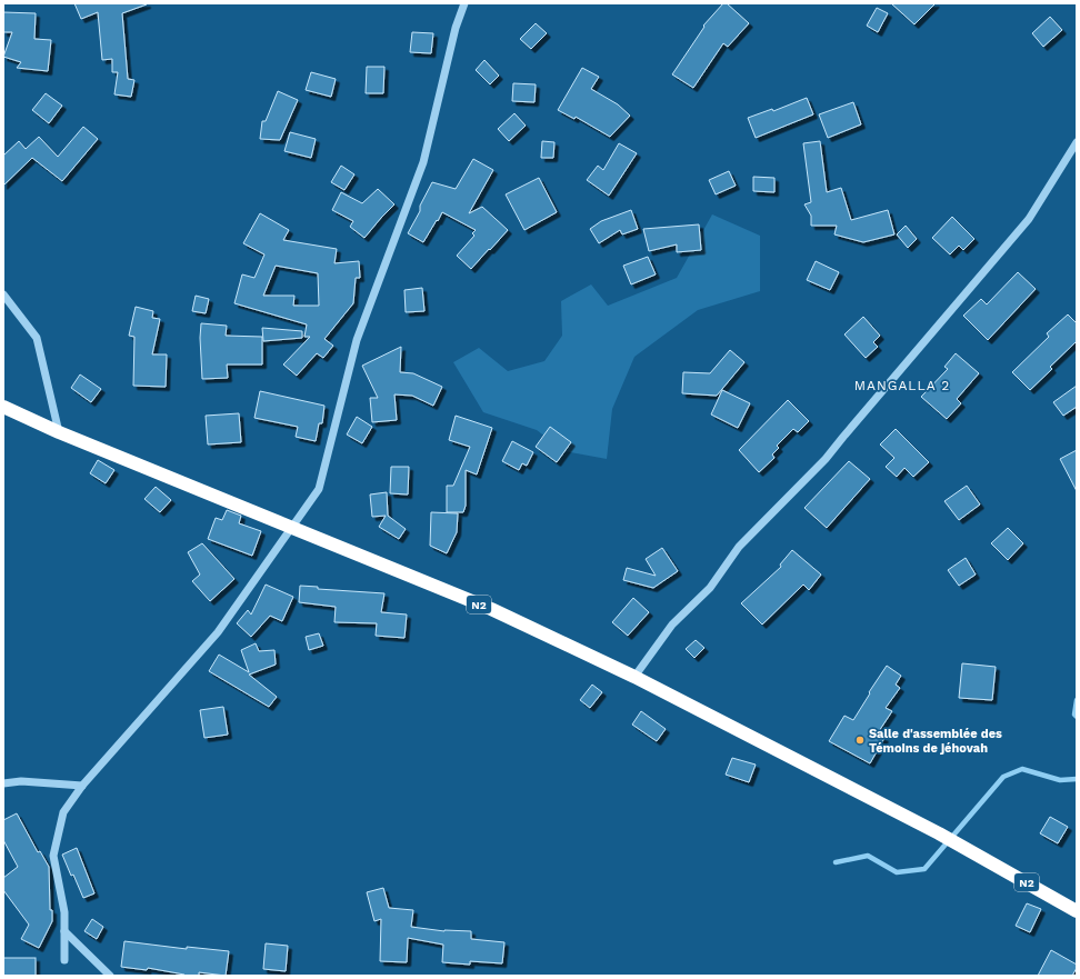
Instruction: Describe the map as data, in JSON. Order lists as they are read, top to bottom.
{
  "streets": {
    "highway": ["N2"]
  },
  "districts": ["MANGALLA 2"],
  "places": ["Salle d'assemblée des Témoins de jéhovah"]
}
